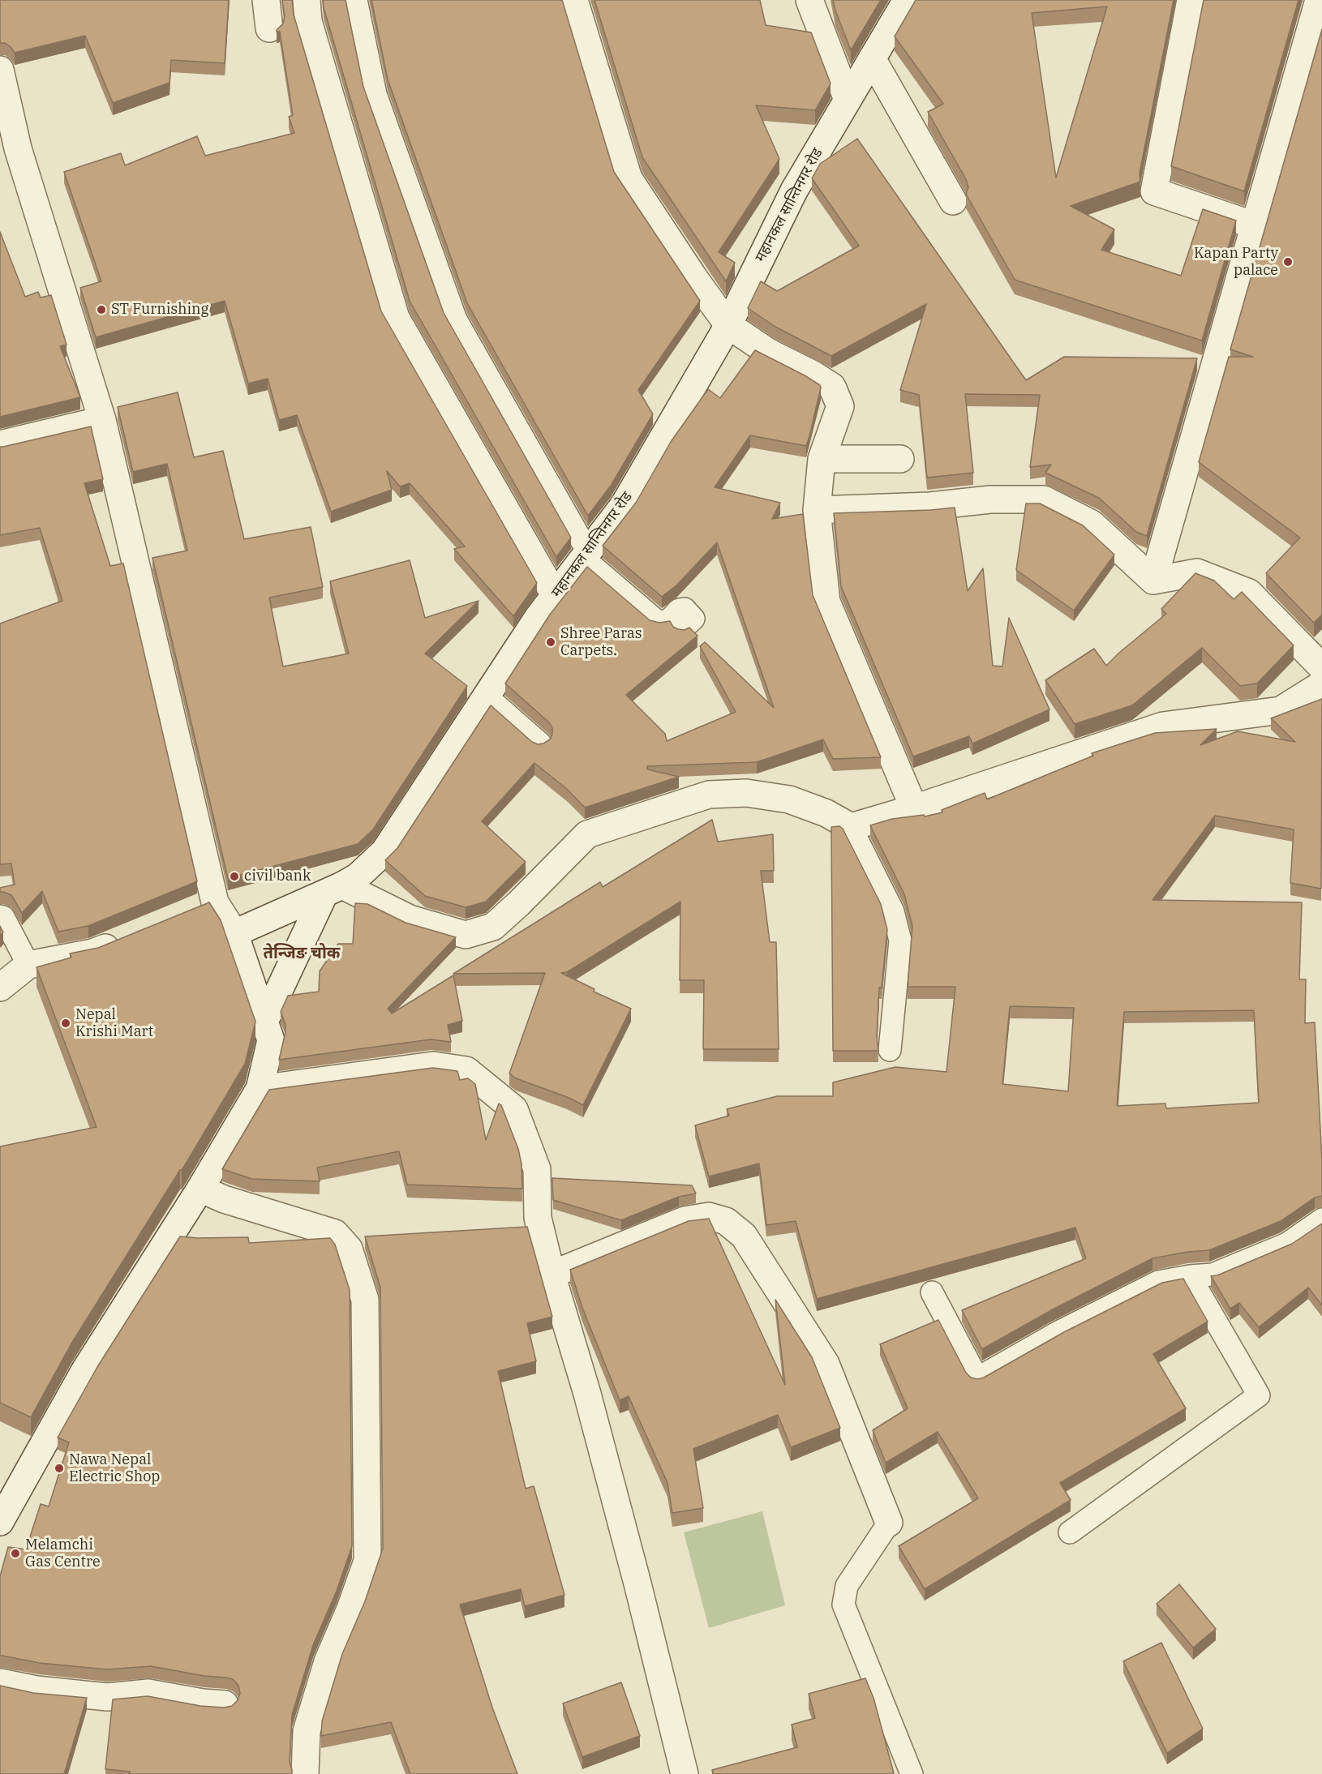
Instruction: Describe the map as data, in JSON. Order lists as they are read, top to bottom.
{
  "streets": {
    "street": ["महानकल सान्तिनगर रोड"]
  },
  "districts": ["तेन्जिङ चोक"],
  "places": [
    "Kapan Party palace",
    "ST Furnishing",
    "Shree Paras Carpets.",
    "civil bank",
    "Nepal Krishi Mart",
    "Nawa Nepal Electric Shop",
    "Melamchi Gas Centre"
  ]
}
